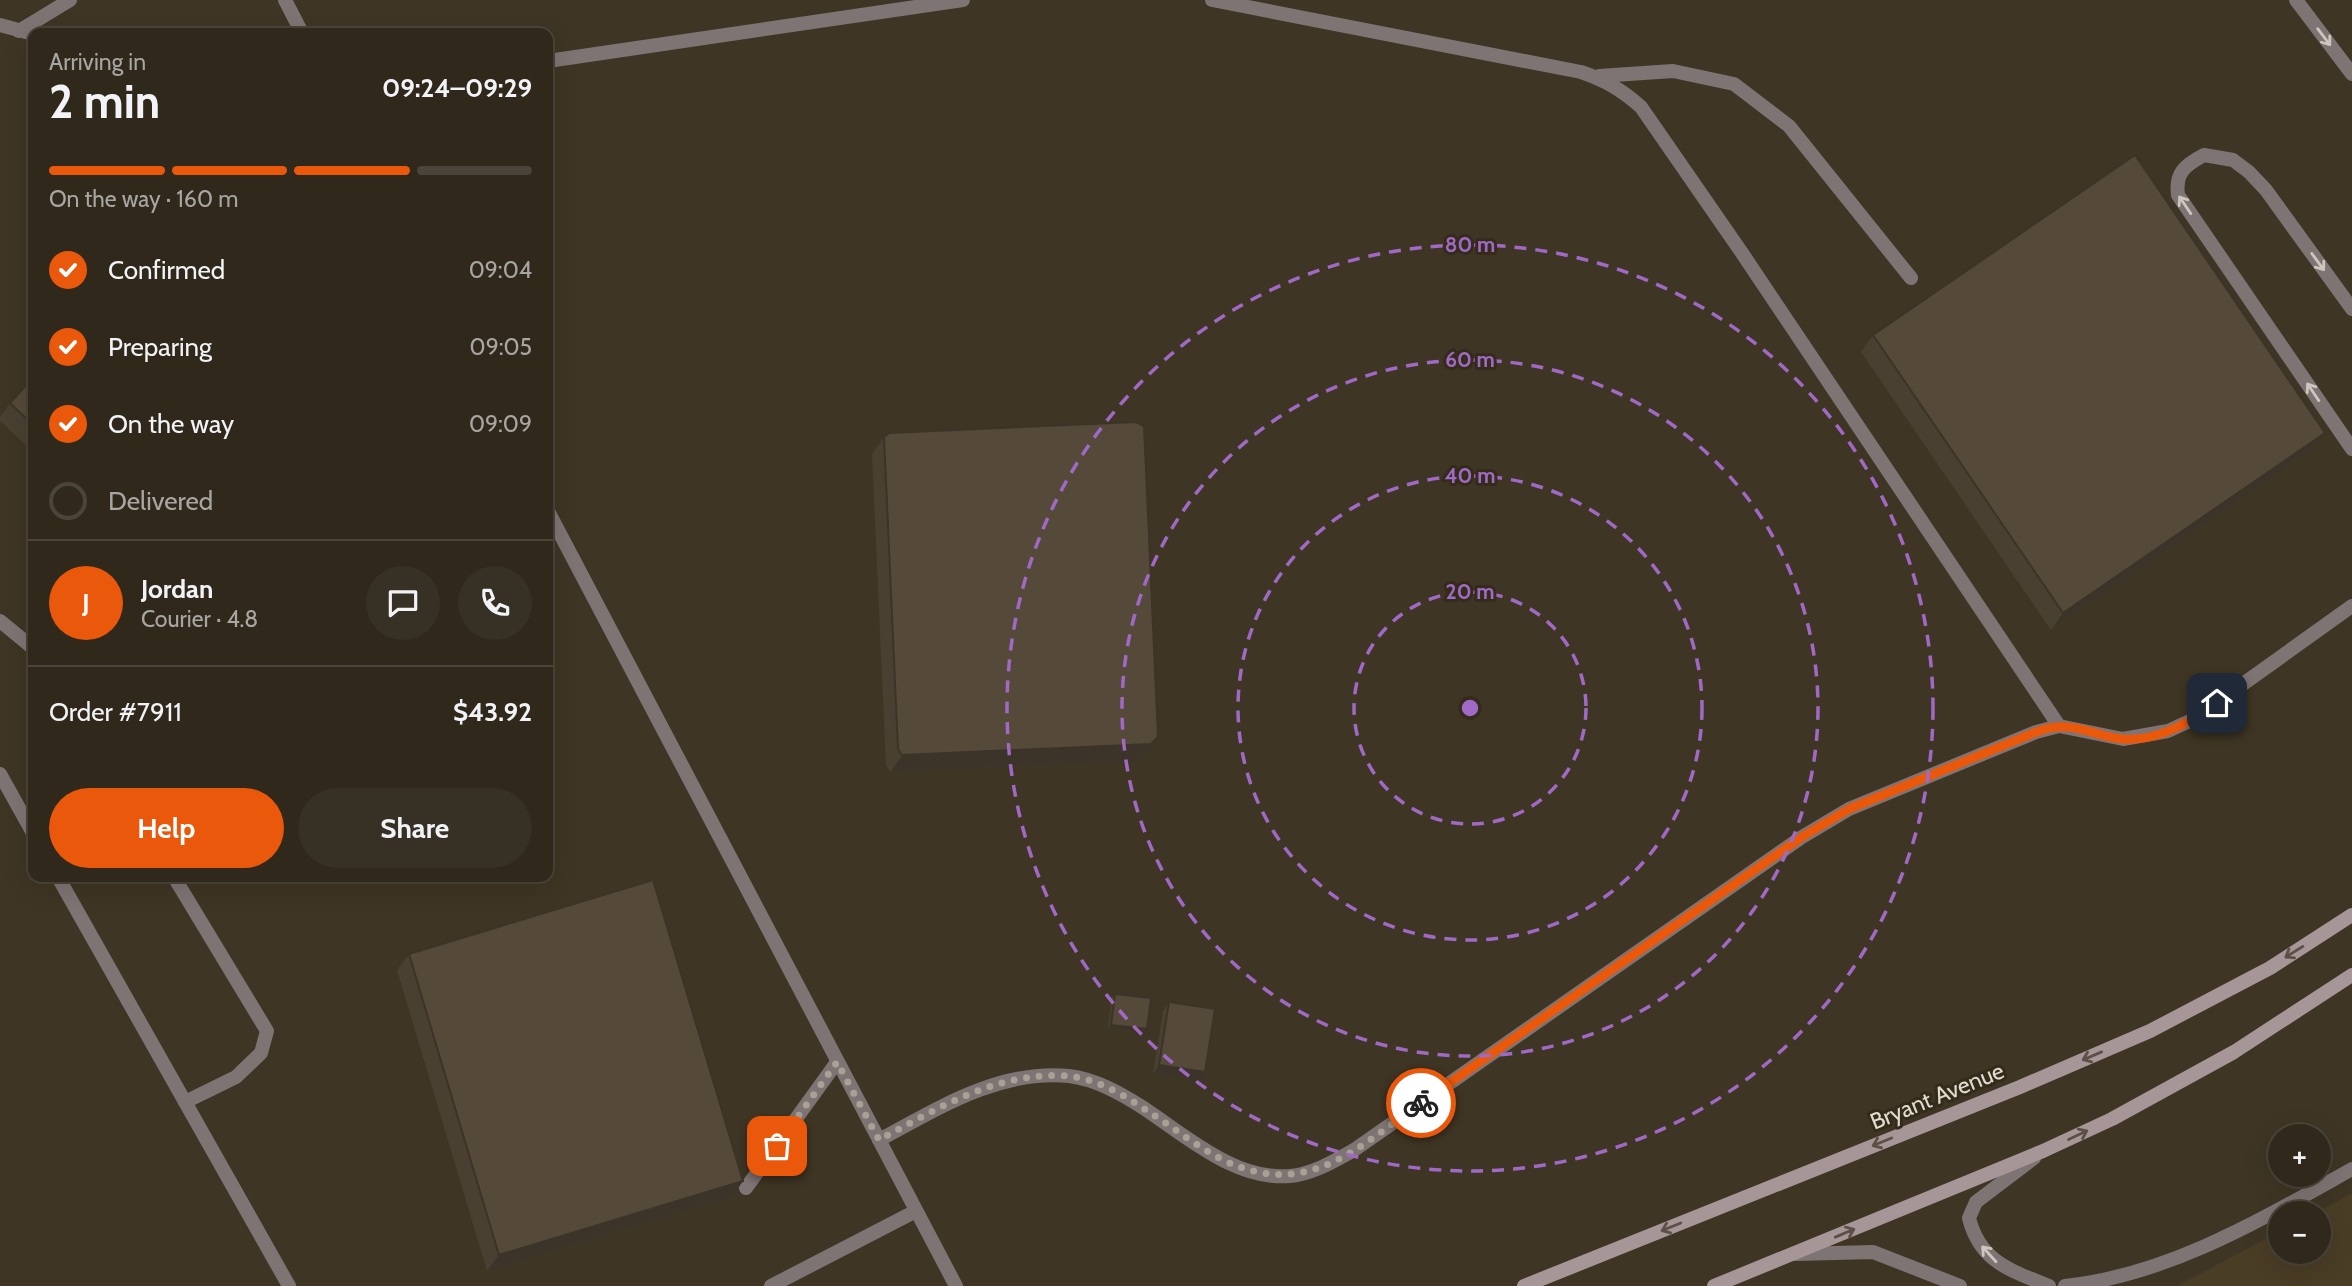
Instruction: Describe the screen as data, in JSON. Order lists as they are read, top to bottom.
{
  "streets": {
    "main road": ["Bryant Avenue"]
  },
  "page": {
    "heading": ["2 min", "Arriving in", "09:24–09:29"],
    "panel": [
      "Jordan",
      "Courier · 4.8",
      "Order #7911",
      "$43.92"
    ],
    "bar": "On the way · 160 m",
    "list": [
      ["Confirmed", "09:04"],
      ["Preparing", "09:05"],
      ["On the way", "09:09"],
      "Delivered"
    ],
    "round": "J",
    "buttons": ["Help", "Share"],
    "map_buttons": ["+", "−"]
  },
  "rings": [
    "80 m",
    "60 m",
    "40 m",
    "20 m"
  ]
}
